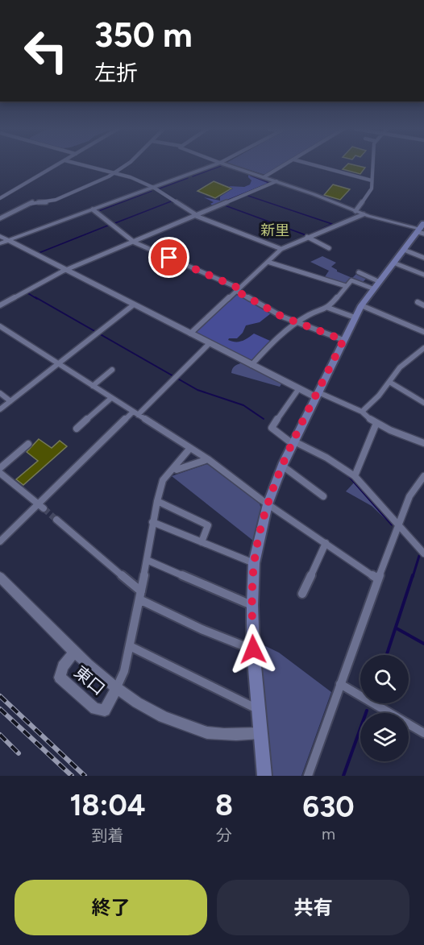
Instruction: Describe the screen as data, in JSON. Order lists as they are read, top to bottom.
{
  "streets": {
    "street": ["東口"]
  },
  "districts": ["新里"],
  "page": {
    "turn": ["350 m", "左折"],
    "eta": [
      "18:04",
      "到着",
      "8",
      "分",
      "630",
      "m"
    ],
    "buttons": ["終了", "共有"]
  }
}
